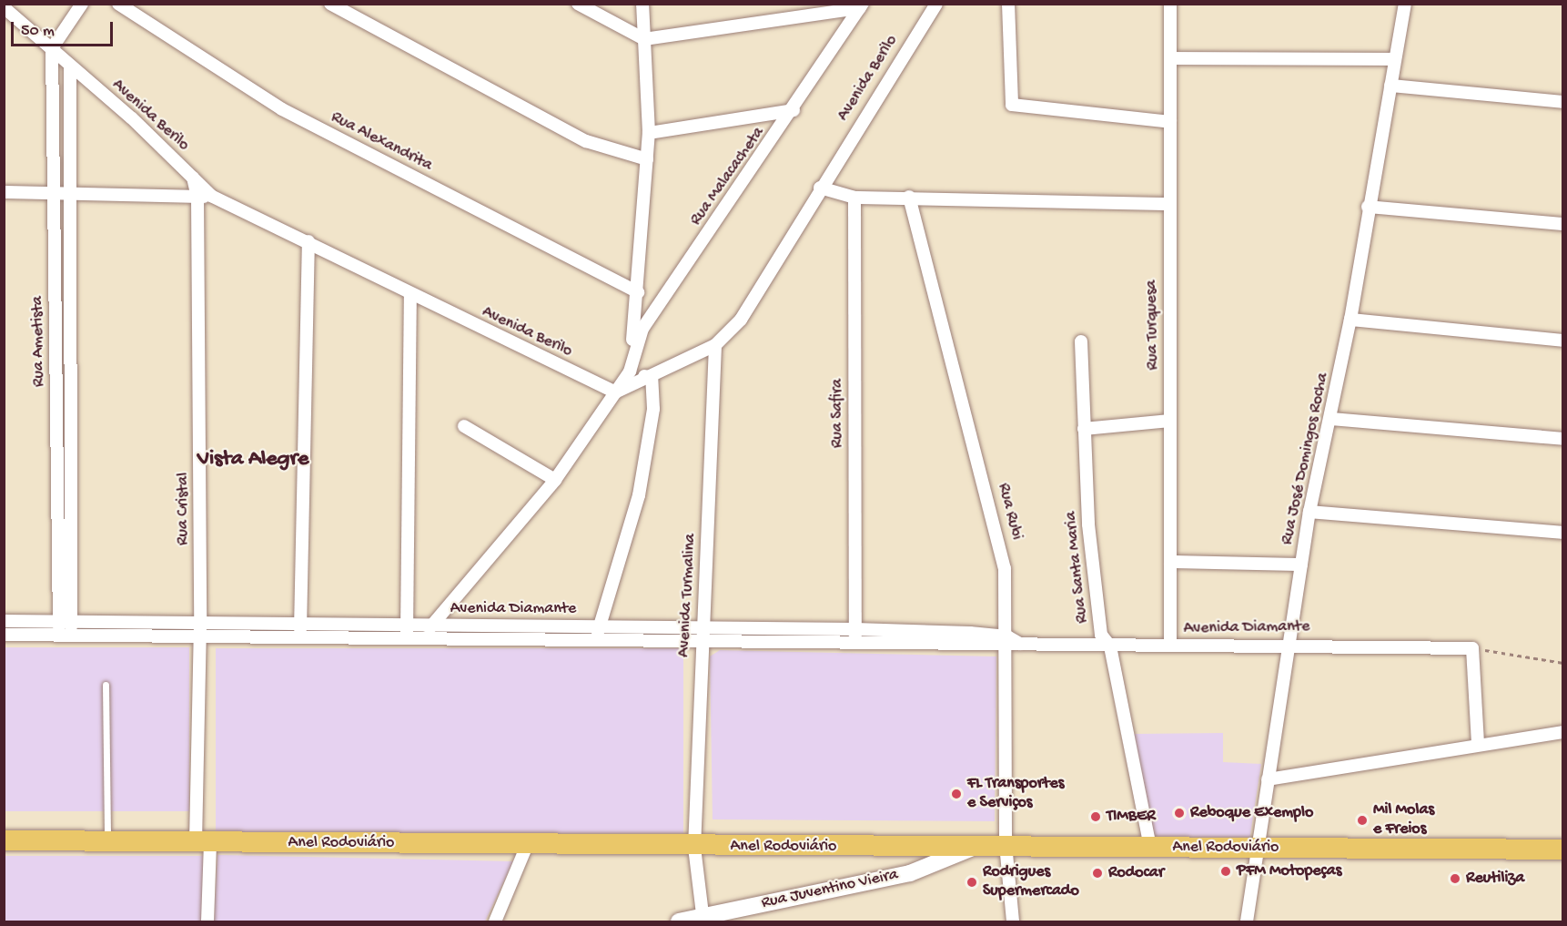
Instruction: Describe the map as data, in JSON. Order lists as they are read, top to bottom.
{
  "streets": {
    "main road": ["Anel Rodoviário"],
    "street": [
      "Avenida Berilo",
      "Rua Alexandrita",
      "Rua Malacacheta",
      "Rua Turquesa",
      "Rua Ametista",
      "Rua Safira",
      "Rua José Domingos Rocha",
      "Rua Cristal",
      "Rua Rubi",
      "Rua Santa Maria",
      "Avenida Turmalina",
      "Avenida Diamante",
      "Rua Juventino Vieira"
    ]
  },
  "crossings": [
    ["Avenida Berilo", "Rua Ametista"],
    ["Avenida Berilo", "Rua Cristal"],
    ["Avenida Berilo", "Avenida Turmalina"],
    ["Rua Turquesa", "Avenida Diamante"],
    ["Rua Ametista", "Avenida Diamante"],
    ["Rua Safira", "Avenida Diamante"],
    ["Rua José Domingos Rocha", "Avenida Diamante"],
    ["Rua José Domingos Rocha", "Anel Rodoviário"],
    ["Rua Cristal", "Avenida Diamante"],
    ["Rua Cristal", "Anel Rodoviário"],
    ["Rua Rubi", "Avenida Diamante"],
    ["Rua Rubi", "Anel Rodoviário"],
    ["Rua Santa Maria", "Avenida Diamante"],
    ["Rua Santa Maria", "Anel Rodoviário"],
    ["Avenida Turmalina", "Avenida Diamante"],
    ["Avenida Turmalina", "Anel Rodoviário"],
    ["Avenida Turmalina", "Rua Juventino Vieira"],
    ["Anel Rodoviário", "Rua Juventino Vieira"]
  ],
  "districts": ["Vista Alegre"],
  "places": [
    "FL Transportes e Serviços",
    "Reboque Exemplo",
    "TIMBER",
    "Mil Molas e Freios",
    "PFM Motopeças",
    "Rodocar",
    "Reutiliza",
    "Rodrigues Supermercado"
  ],
  "scale_bar": "50 m"
}
